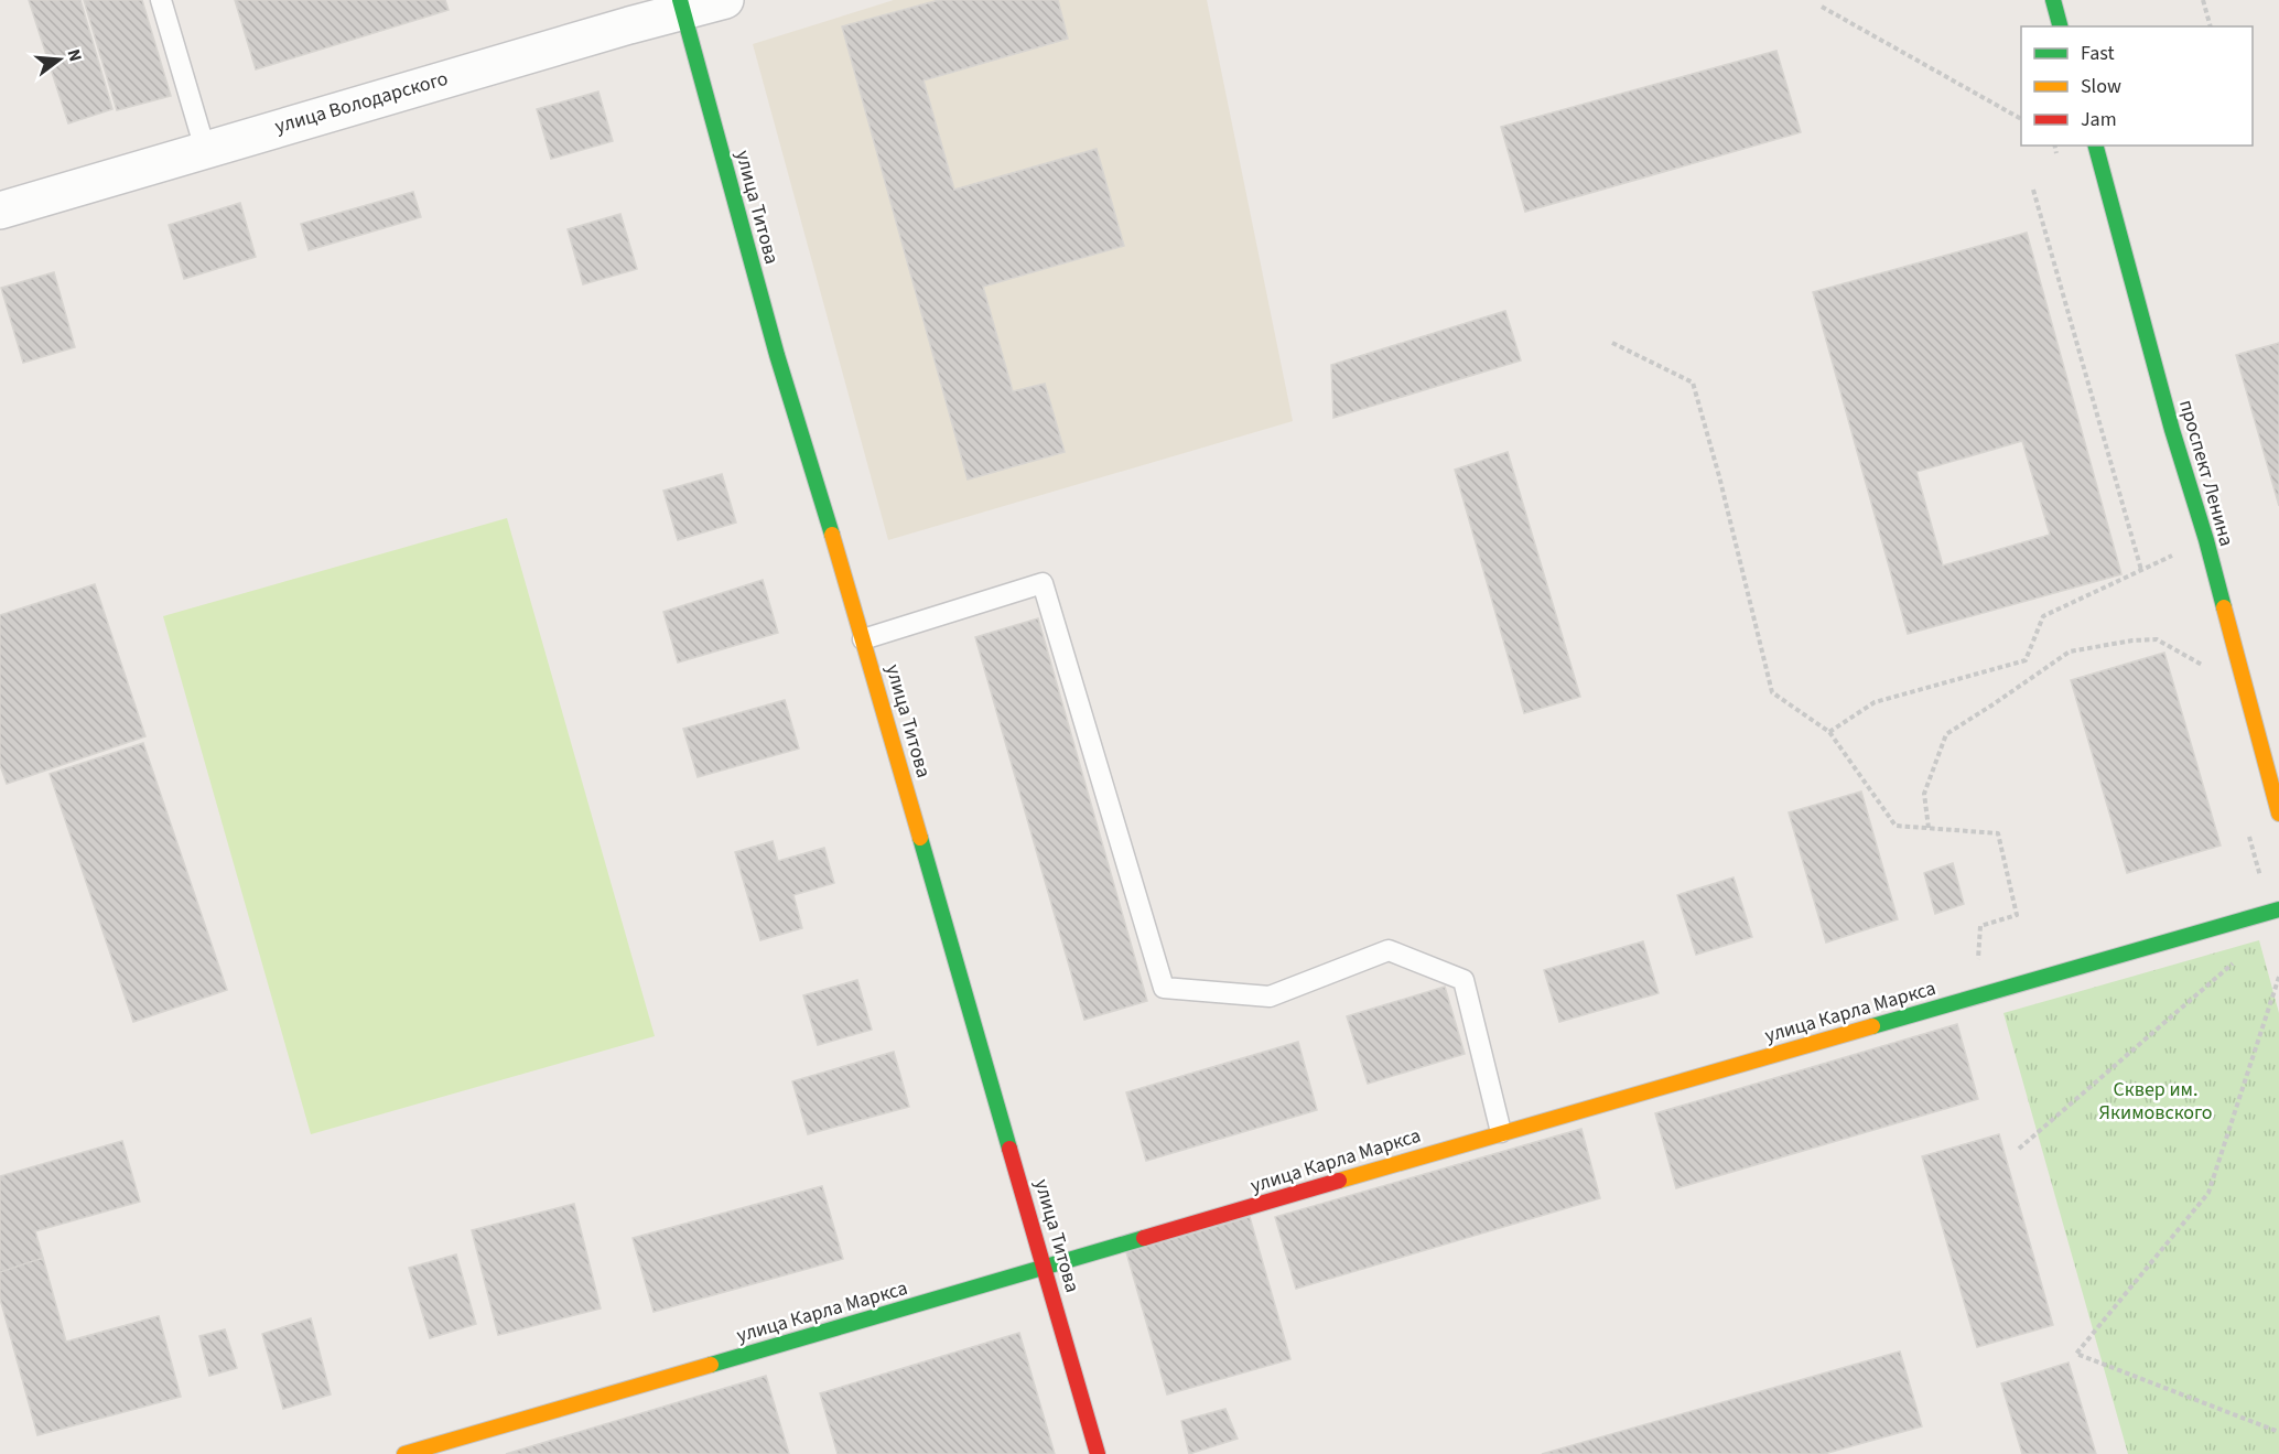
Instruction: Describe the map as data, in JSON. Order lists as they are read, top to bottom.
{
  "streets": {
    "street": [
      "улица Володарского",
      "улица Титова",
      "проспект Ленина",
      "улица Карла Маркса"
    ]
  },
  "crossings": [
    ["улица Володарского", "улица Титова"],
    ["улица Титова", "улица Карла Маркса"]
  ],
  "parks": ["Сквер им. Якимовского"],
  "legend": ["Fast", "Slow", "Jam"],
  "north": "right"
}
